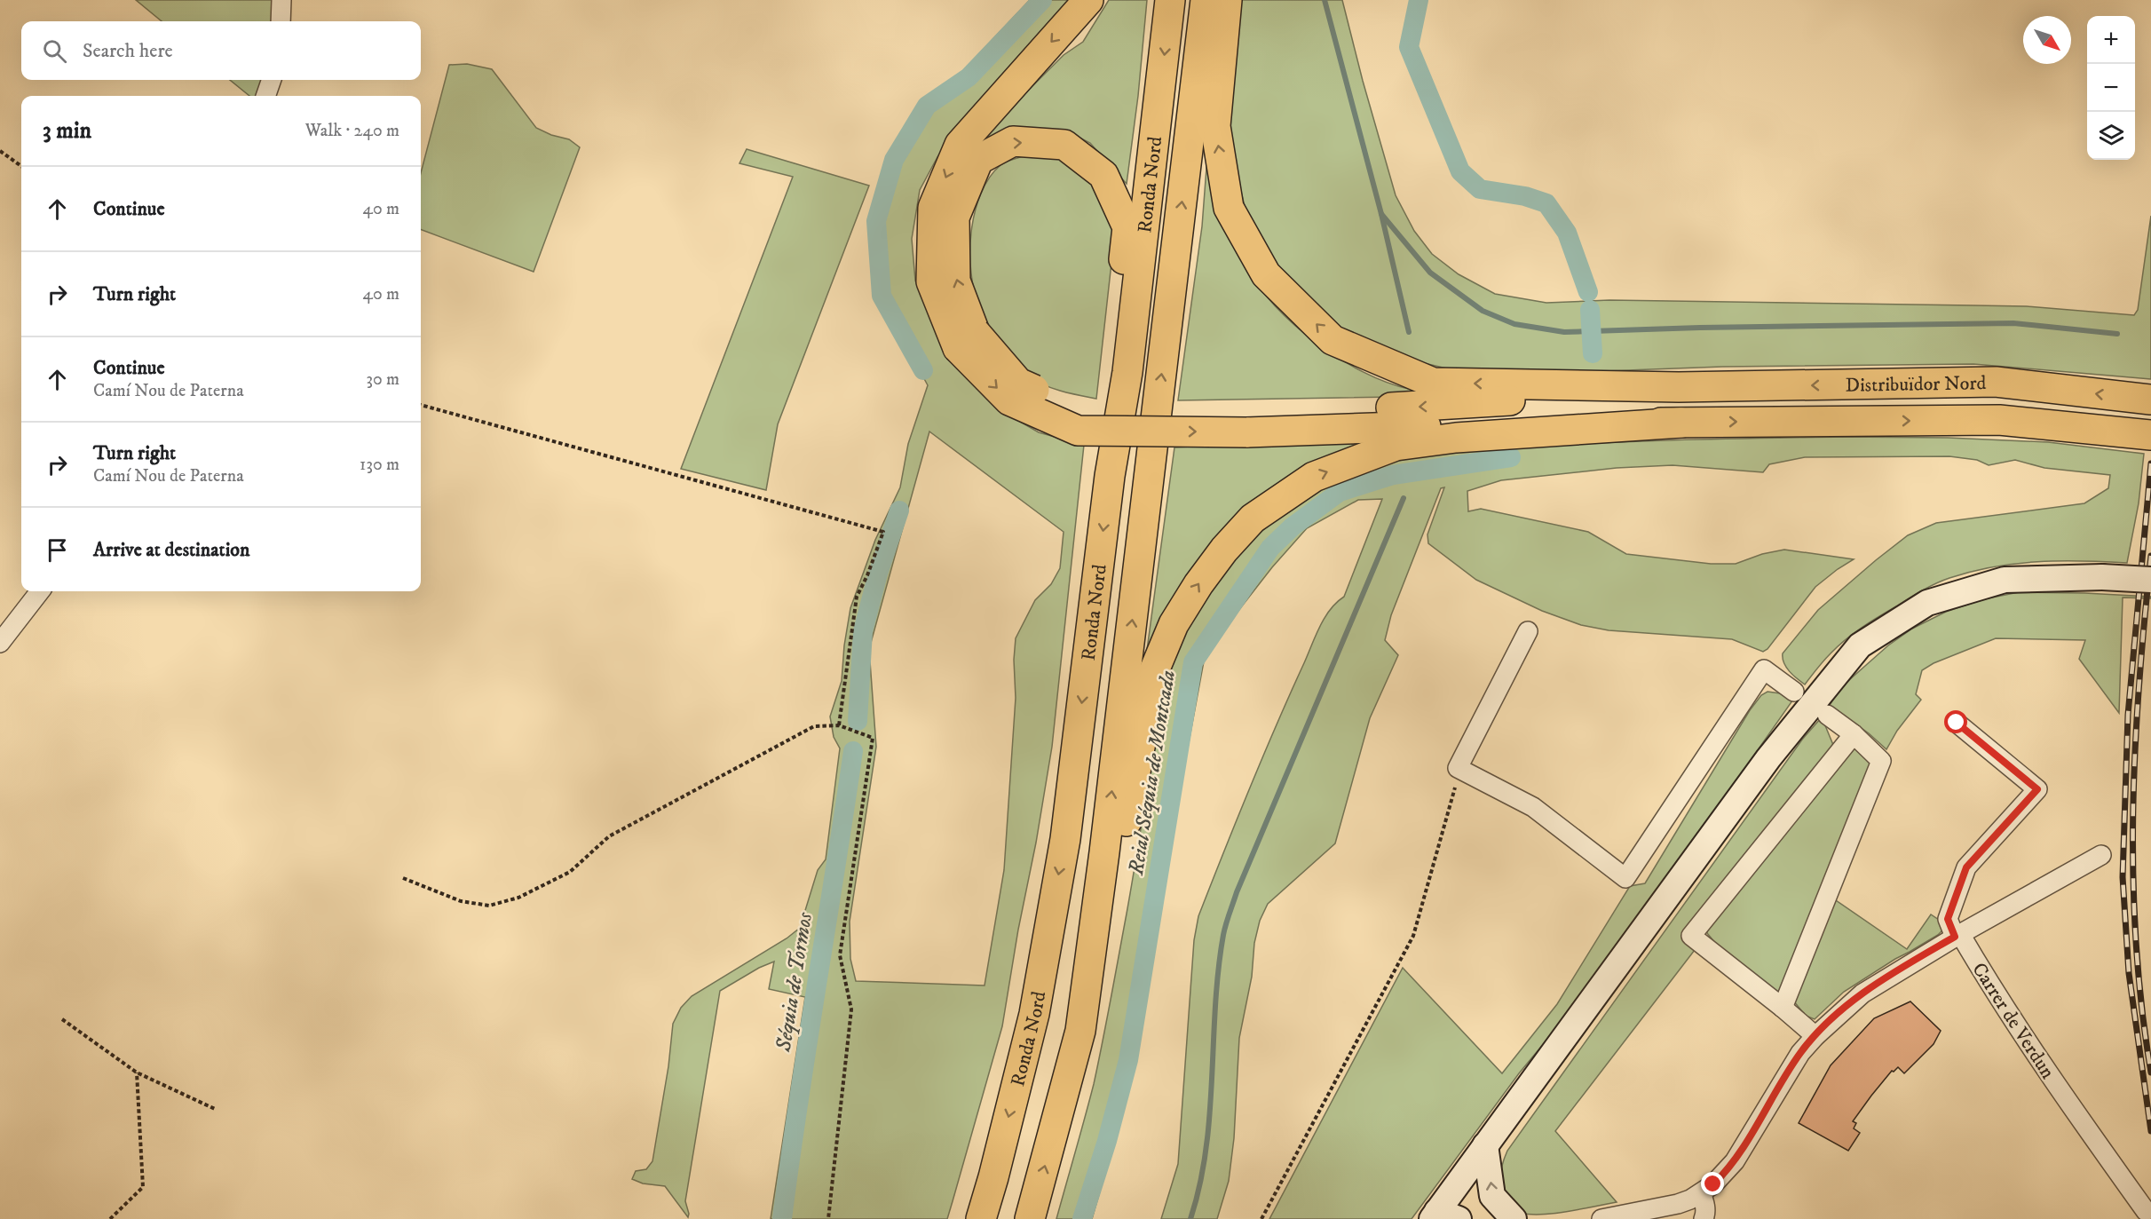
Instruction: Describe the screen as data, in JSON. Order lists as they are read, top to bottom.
{
  "streets": {
    "highway": ["Ronda Nord", "Distribuïdor Nord"],
    "street": ["Carrer de Verdun"]
  },
  "water": ["Reial Séquia de Montcada", "Séquia de Tormos"],
  "north": "bottom right",
  "page": {
    "map_buttons": ["+", "−"],
    "search": "Search here",
    "heading": ["3 min", "Walk · 240 m"],
    "list": [
      ["Continue", "40 m"],
      ["Turn right", "40 m"],
      ["Continue", "Camí Nou de Paterna", "30 m"],
      ["Turn right", "Camí Nou de Paterna", "130 m"],
      "Arrive at destination"
    ]
  }
}
